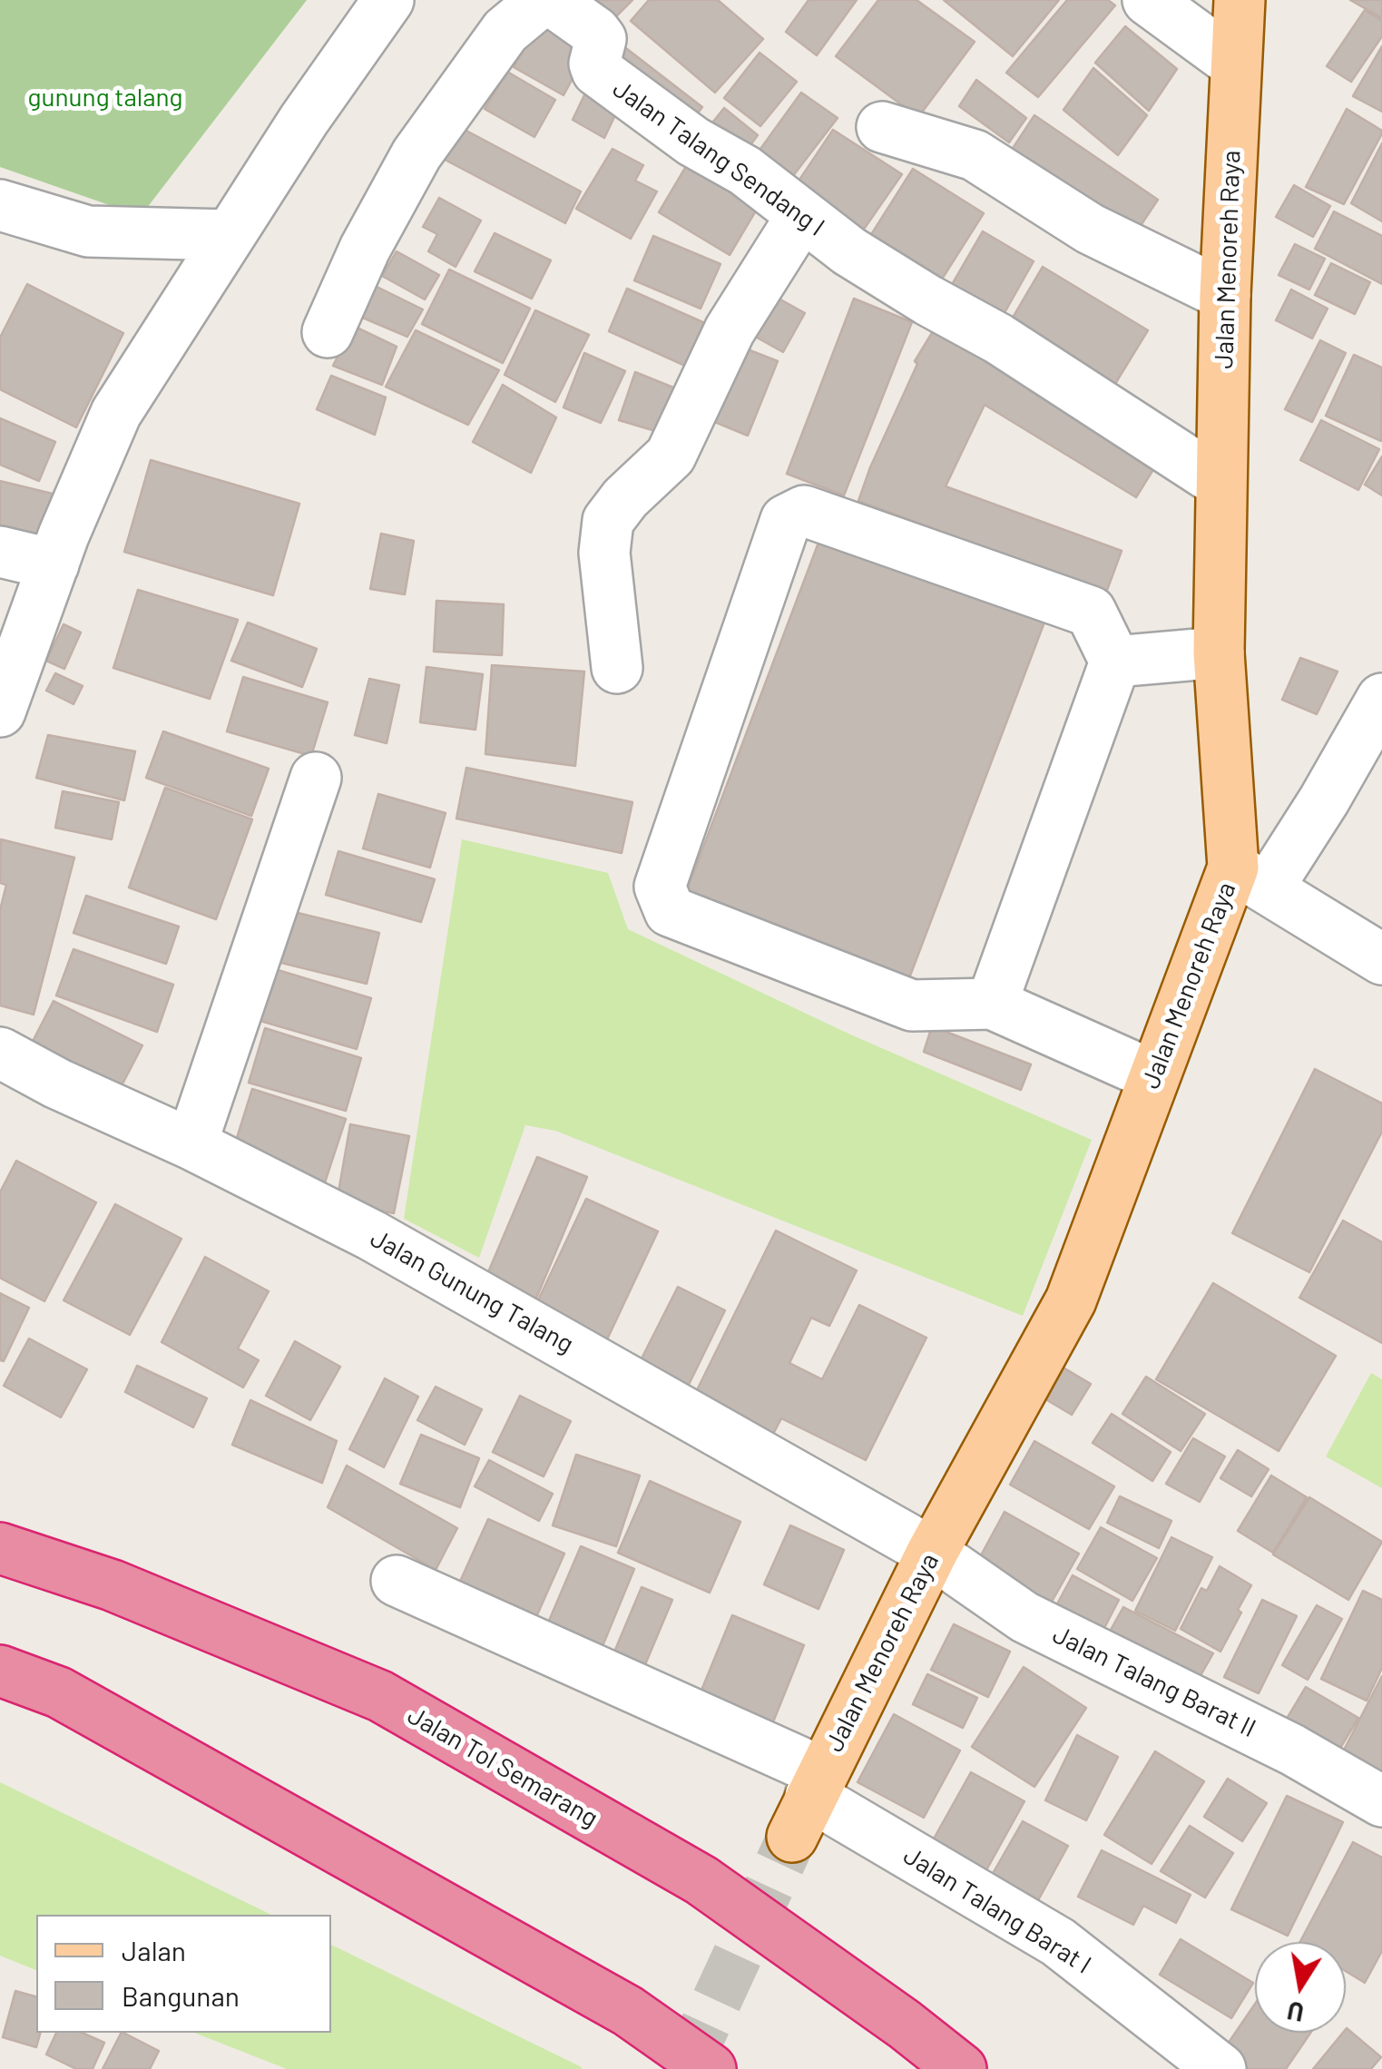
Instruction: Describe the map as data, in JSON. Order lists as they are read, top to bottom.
{
  "streets": {
    "highway": ["Jalan Tol Semarang"],
    "main road": ["Jalan Menoreh Raya"],
    "street": [
      "Jalan Talang Sendang I",
      "Jalan Gunung Talang",
      "Jalan Talang Barat II",
      "Jalan Talang Barat I"
    ]
  },
  "crossings": [
    ["Jalan Talang Sendang I", "Jalan Menoreh Raya"],
    ["Jalan Menoreh Raya", "Jalan Gunung Talang"],
    ["Jalan Menoreh Raya", "Jalan Talang Barat II"],
    ["Jalan Menoreh Raya", "Jalan Talang Barat I"],
    ["Jalan Gunung Talang", "Jalan Talang Barat II"]
  ],
  "parks": ["gunung talang"],
  "legend": ["Jalan", "Bangunan"],
  "north": "bottom"
}
